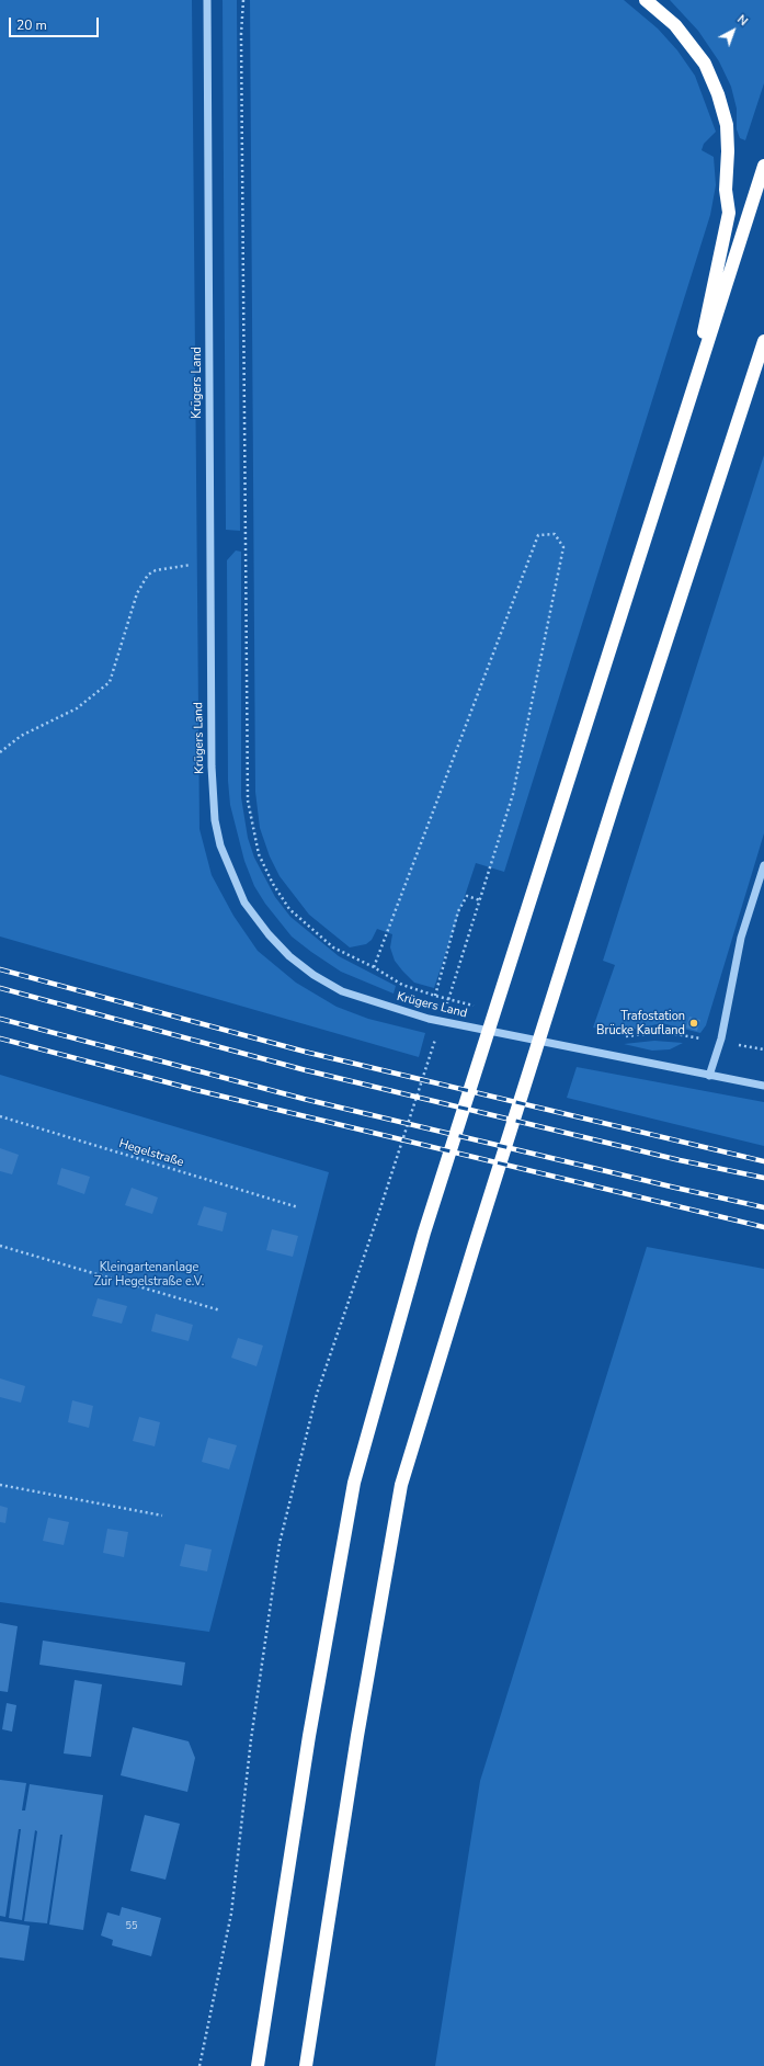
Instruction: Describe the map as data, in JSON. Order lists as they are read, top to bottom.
{
  "streets": {
    "street": ["Krügers Land"],
    "path": ["Hegelstraße"]
  },
  "parks": ["Kleingartenanlage Zur Hegelstraße e.V."],
  "places": ["Trafostation Brücke Kaufland"],
  "house_numbers": ["55"],
  "scale_bar": "20 m",
  "north": "top right"
}
